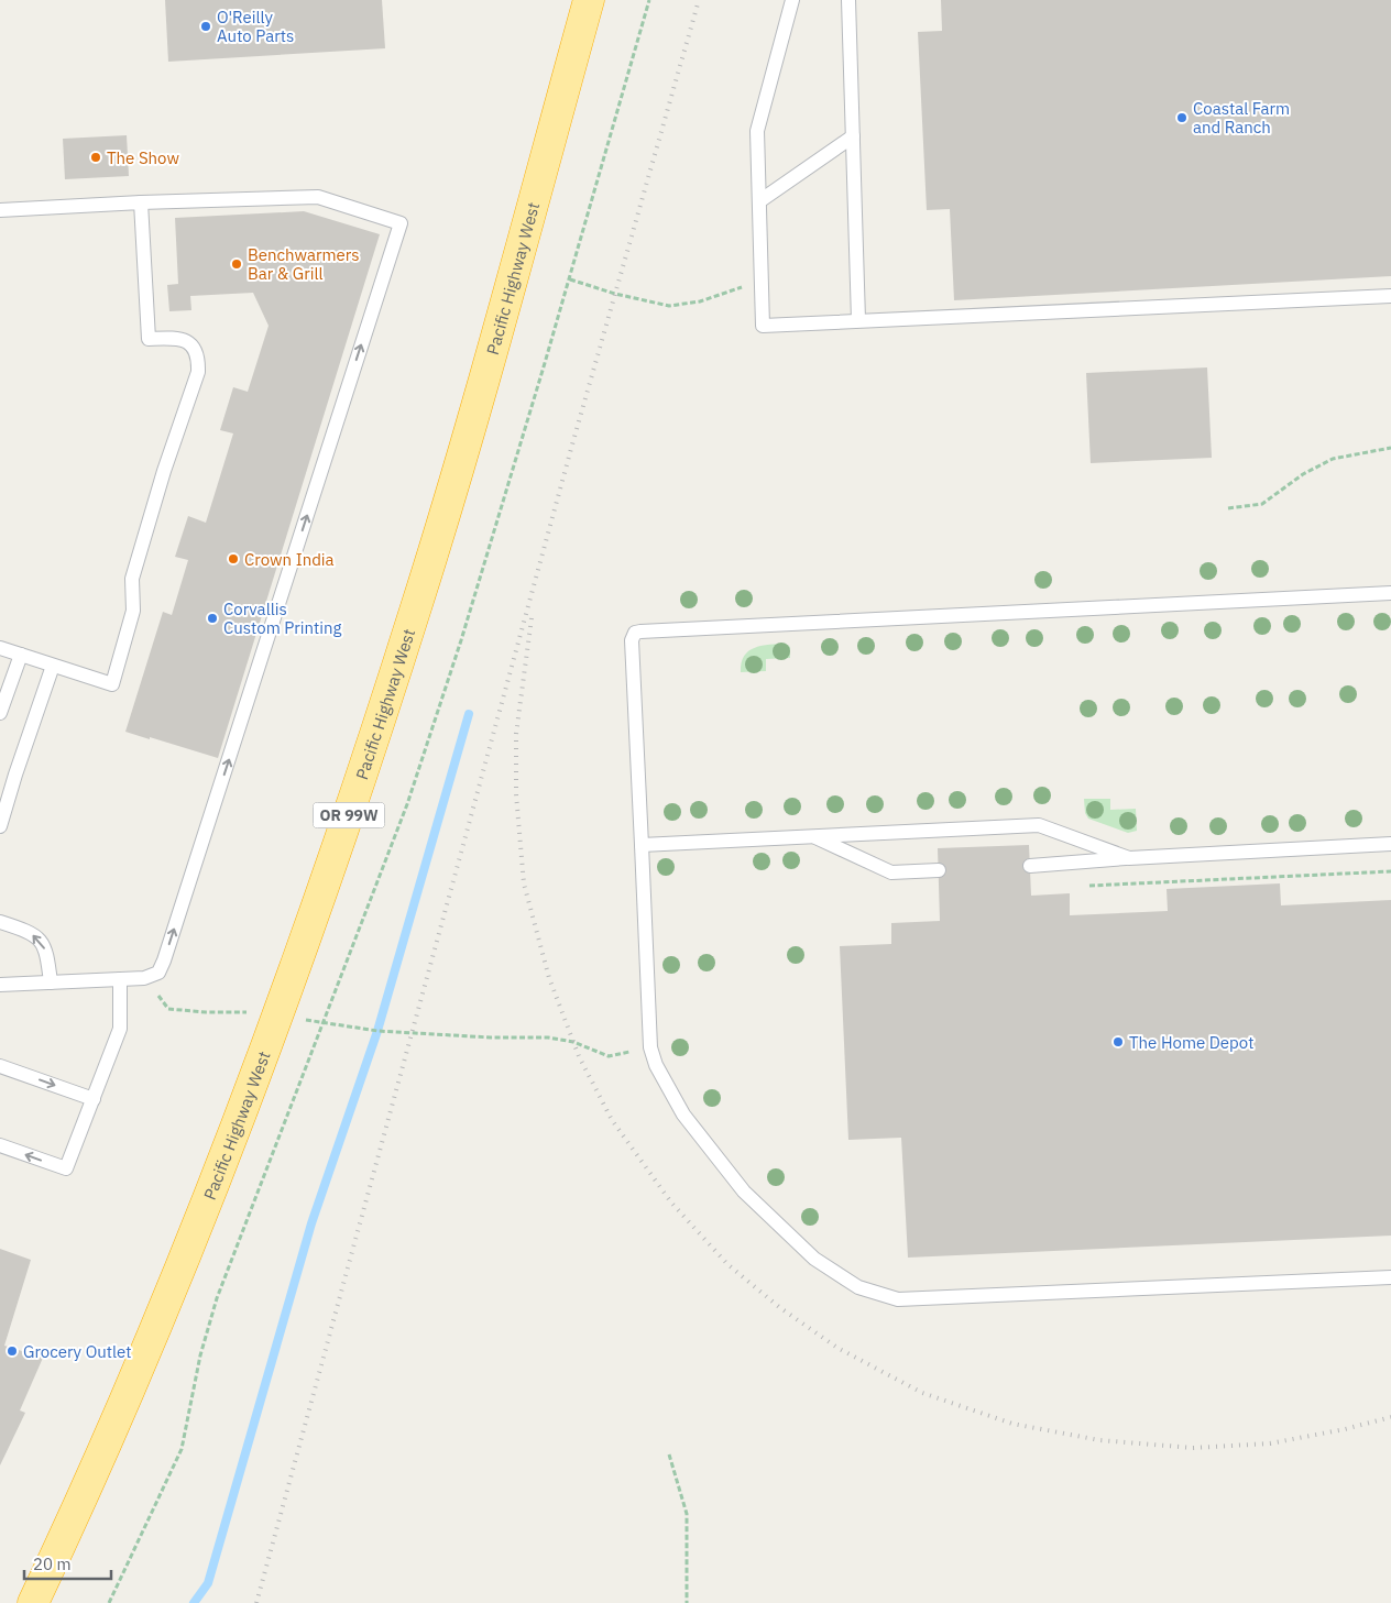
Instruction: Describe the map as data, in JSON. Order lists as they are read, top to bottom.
{
  "streets": {
    "highway": ["Pacific Highway West", "OR 99W"]
  },
  "places": [
    "O'Reilly Auto Parts",
    "Coastal Farm and Ranch",
    "The Show",
    "Benchwarmers Bar & Grill",
    "Crown India",
    "Corvallis Custom Printing",
    "The Home Depot",
    "Grocery Outlet"
  ],
  "scale_bar": "20 m"
}
